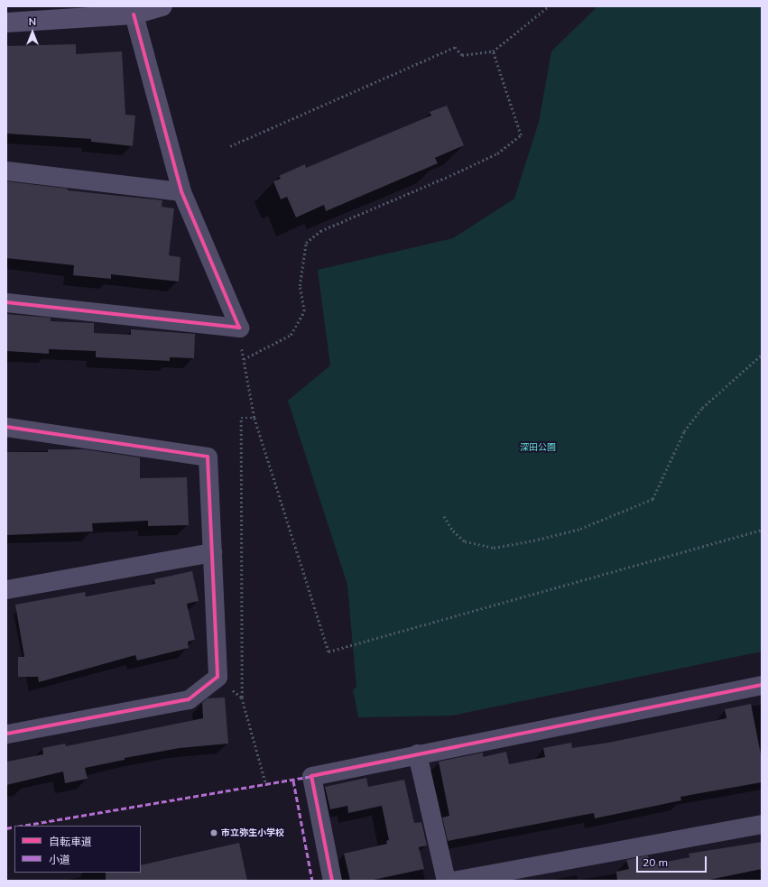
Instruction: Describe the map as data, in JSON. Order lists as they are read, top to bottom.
{
  "parks": ["深田公園"],
  "places": ["市立弥生小学校"],
  "legend": ["自転車道", "小道"],
  "scale_bar": "20 m",
  "north": "top"
}
